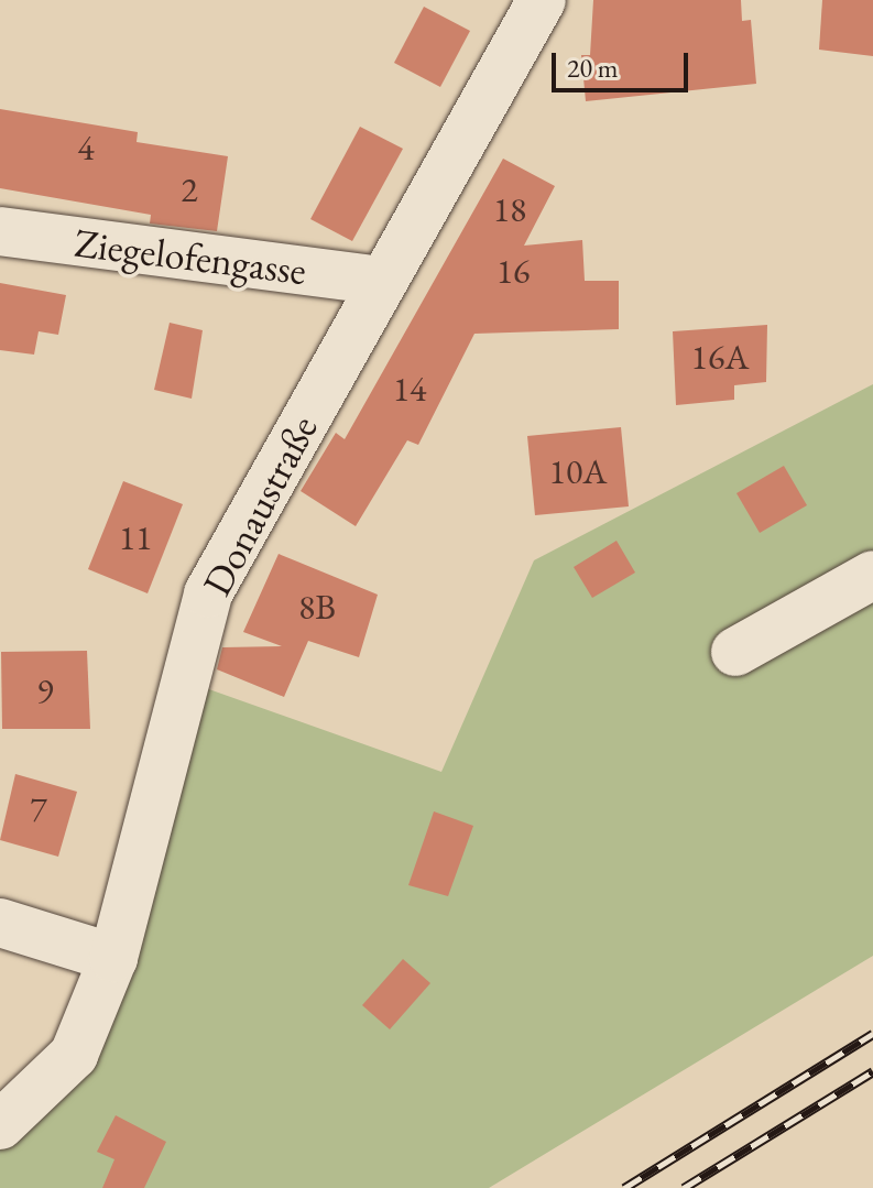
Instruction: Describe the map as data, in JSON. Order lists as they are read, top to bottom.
{
  "streets": {
    "street": ["Ziegelofengasse", "Donaustraße"]
  },
  "crossings": [
    ["Ziegelofengasse", "Donaustraße"]
  ],
  "house_numbers": [
    "4",
    "2",
    "18",
    "16",
    "16A",
    "14",
    "10A",
    "11",
    "8B",
    "9",
    "7"
  ],
  "scale_bar": "20 m"
}
